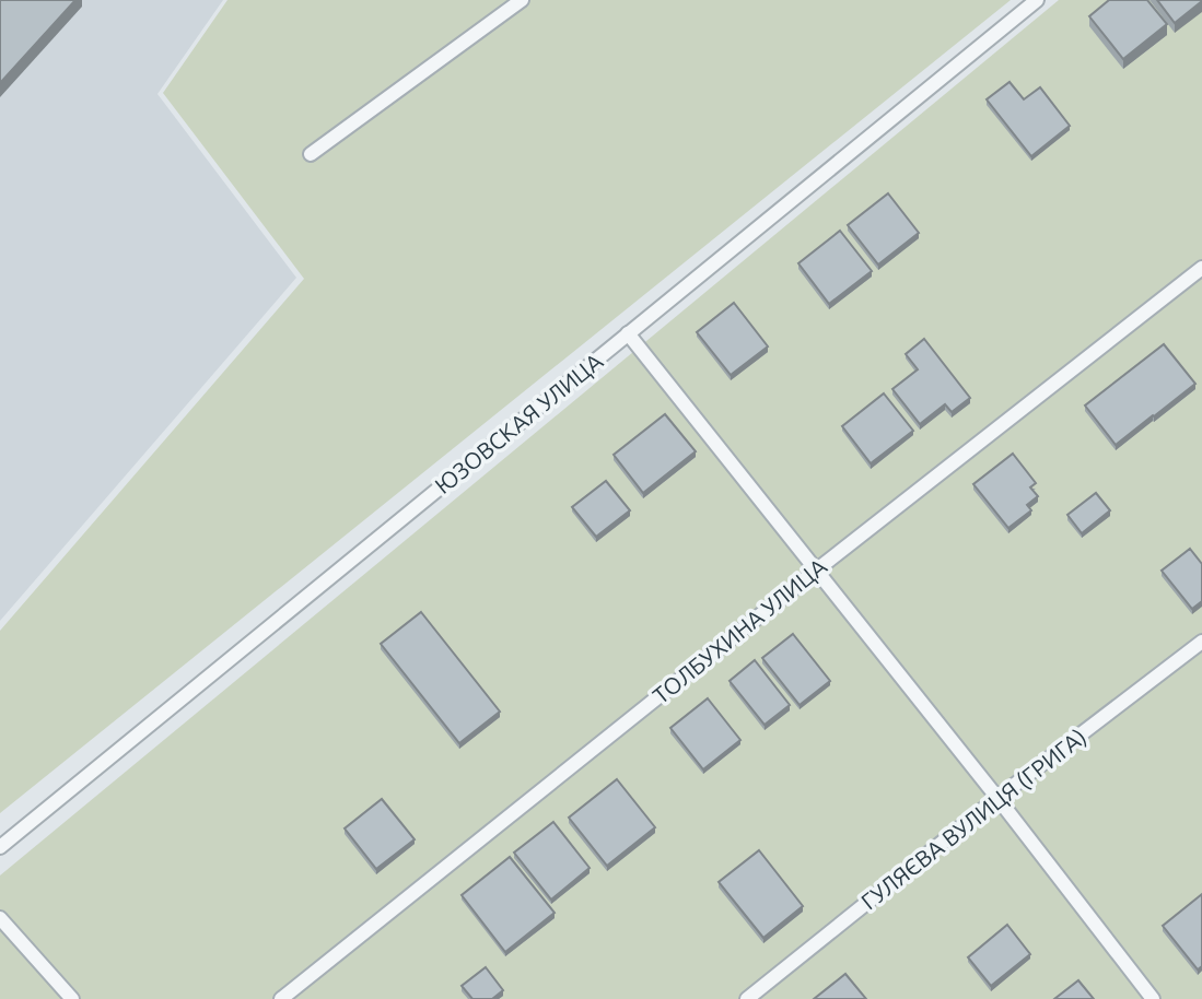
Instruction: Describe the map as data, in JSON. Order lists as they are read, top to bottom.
{
  "streets": {
    "lane": ["ЮЗОВСКАЯ УЛИЦА", "ТОЛБУХИНА УЛИЦА", "ГУЛЯЄВА ВУЛИЦЯ (ГРИГА)"]
  }
}
